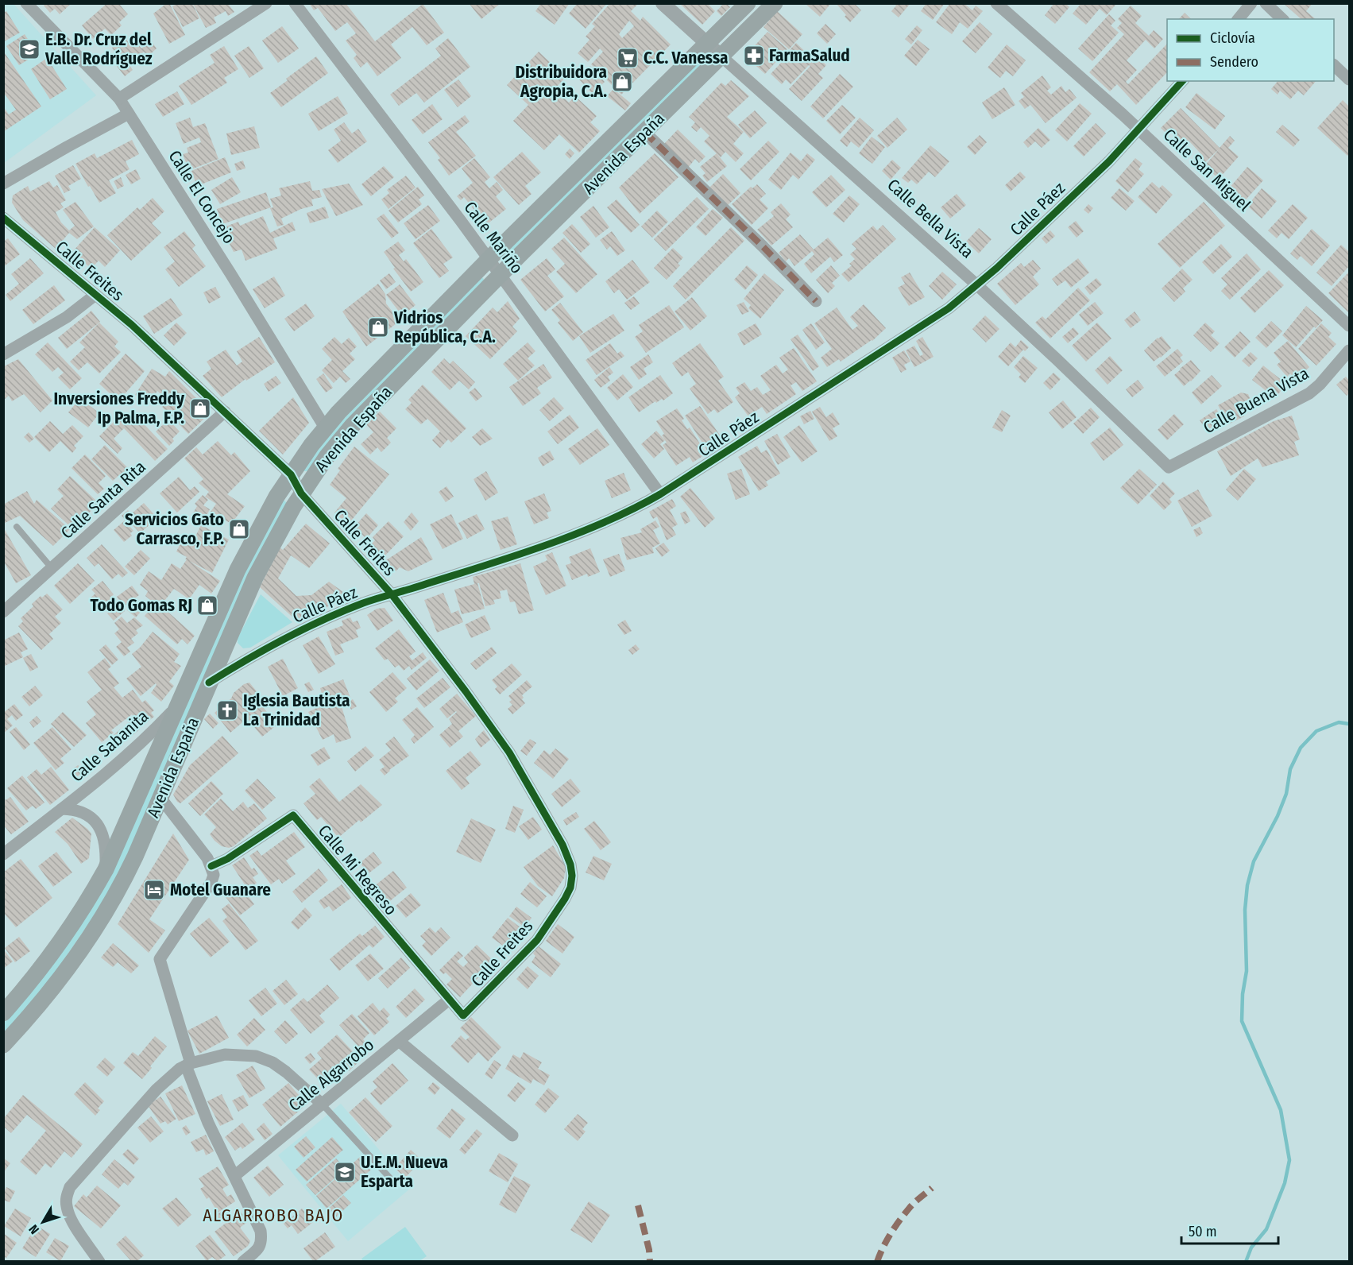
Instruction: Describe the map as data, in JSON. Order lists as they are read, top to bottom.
{
  "streets": {
    "main road": ["Avenida España"],
    "street": [
      "Calle San Miguel",
      "Calle El Concejo",
      "Calle Páez",
      "Calle Bella Vista",
      "Calle Mariño",
      "Calle Freites",
      "Calle Buena Vista",
      "Calle Santa Rita",
      "Calle Sabanita",
      "Calle Mi Regreso",
      "Calle Algarrobo"
    ]
  },
  "crossings": [
    ["Avenida España", "Calle El Concejo"],
    ["Avenida España", "Calle Páez"],
    ["Avenida España", "Calle Bella Vista"],
    ["Avenida España", "Calle Mariño"],
    ["Avenida España", "Calle Freites"],
    ["Avenida España", "Calle Sabanita"],
    ["Calle San Miguel", "Calle Páez"],
    ["Calle Páez", "Calle Bella Vista"],
    ["Calle Páez", "Calle Mariño"],
    ["Calle Páez", "Calle Freites"],
    ["Calle Bella Vista", "Calle Buena Vista"],
    ["Calle Freites", "Calle Santa Rita"],
    ["Calle Freites", "Calle Mi Regreso"],
    ["Calle Mi Regreso", "Calle Algarrobo"]
  ],
  "districts": ["ALGARROBO BAJO"],
  "places": {
    "school or university": ["E.B. Dr. Cruz del Valle Rodríguez", "U.E.M. Nueva Esparta"],
    "pharmacy": ["FarmaSalud"],
    "supermarket": ["C.C. Vanessa"],
    "shop": [
      "Distribuidora Agropia, C.A.",
      "Vidrios República, C.A.",
      "Inversiones Freddy Ip Palma, F.P.",
      "Servicios Gato Carrasco, F.P.",
      "Todo Gomas RJ"
    ],
    "church": ["Iglesia Bautista La Trinidad"],
    "hotel": ["Motel Guanare"]
  },
  "legend": ["Ciclovía", "Sendero"],
  "scale_bar": "50 m",
  "north": "bottom left"
}
